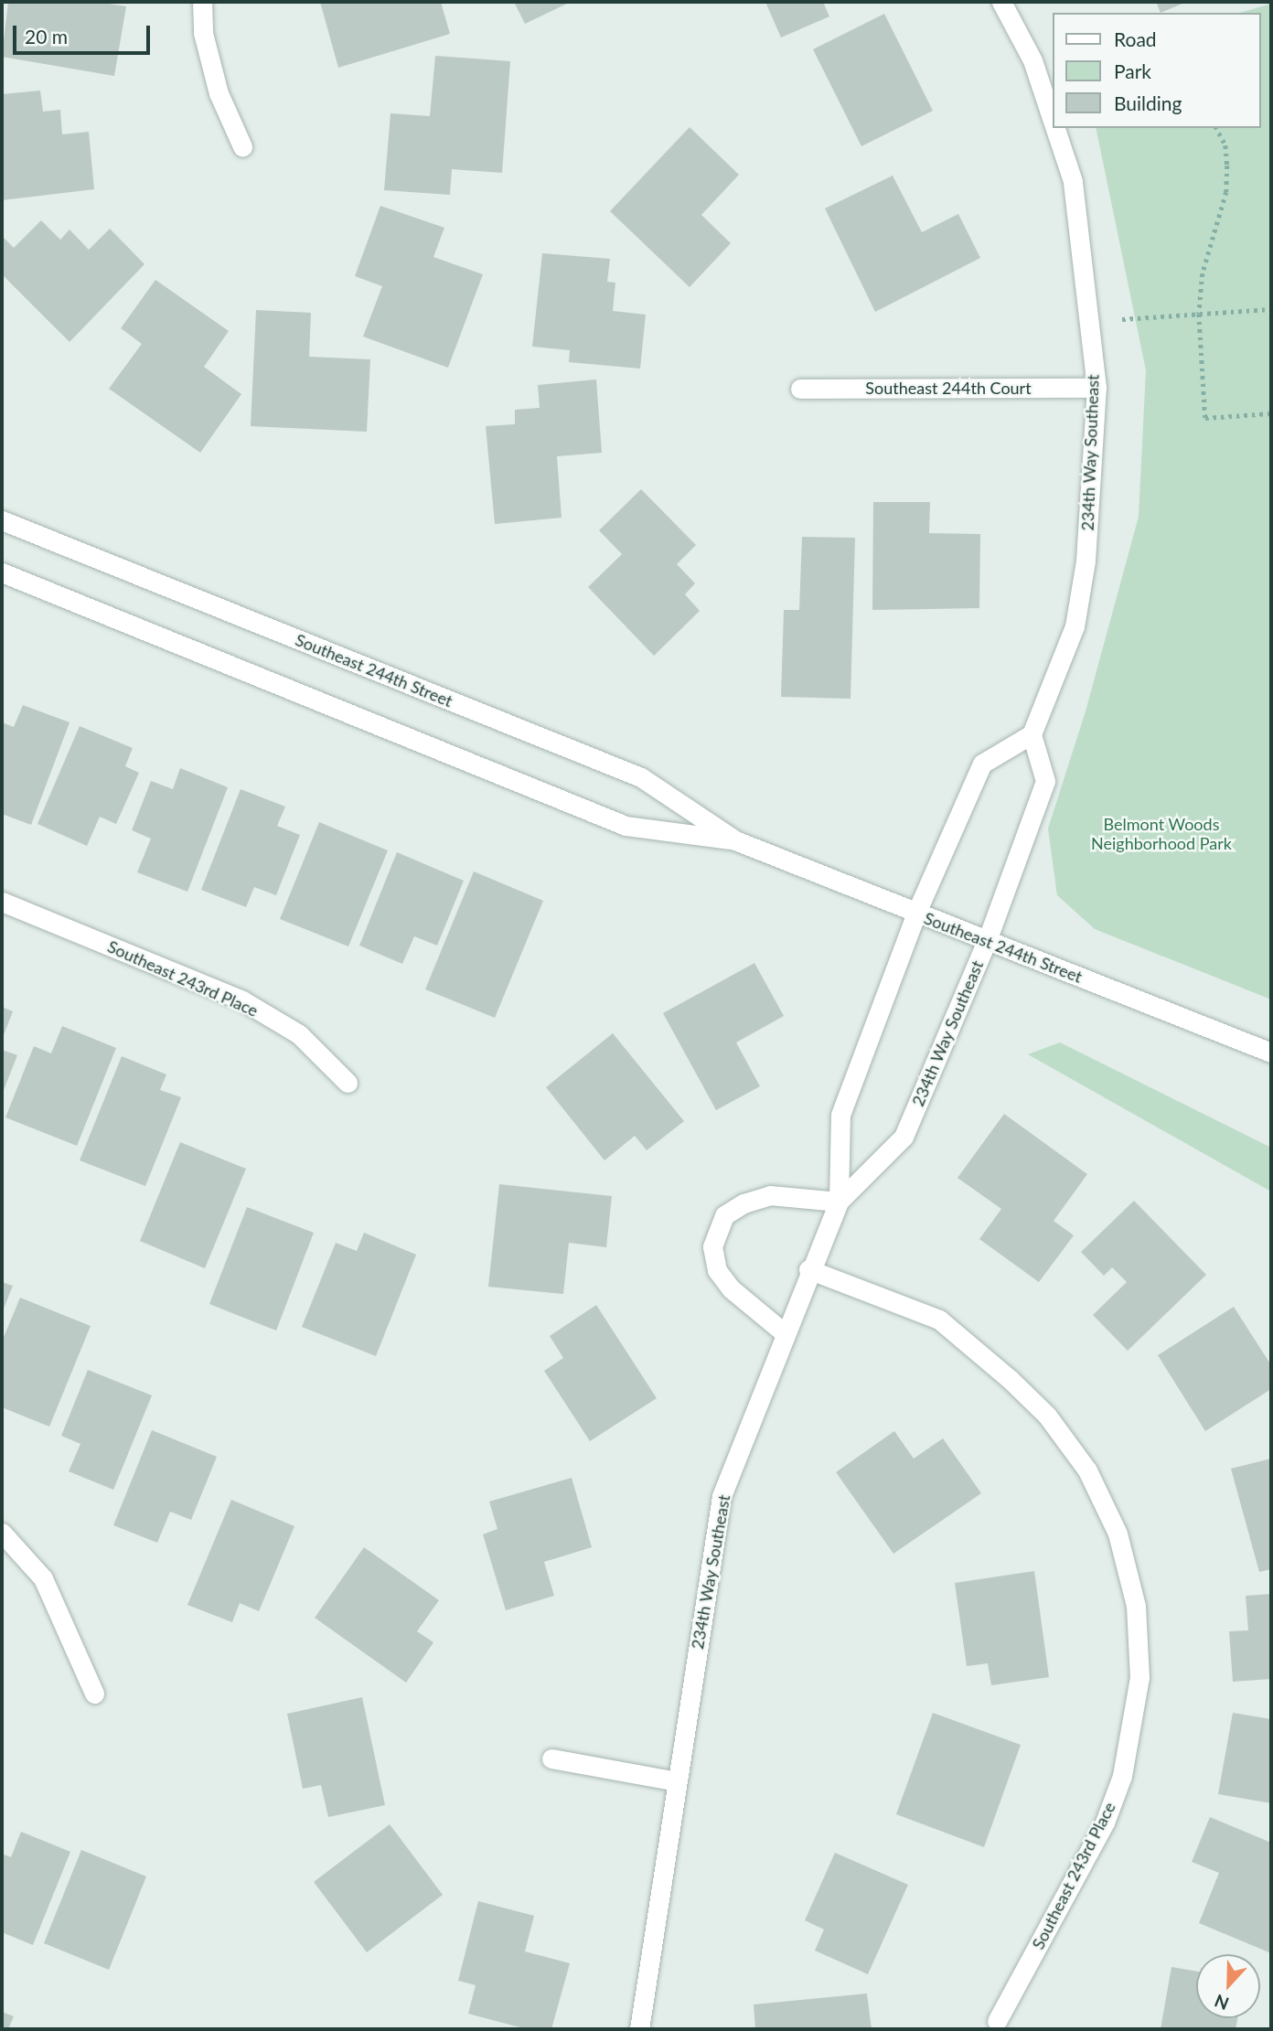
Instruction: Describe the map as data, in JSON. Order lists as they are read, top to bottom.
{
  "streets": {
    "street": [
      "Southeast 244th Court",
      "234th Way Southeast",
      "Southeast 244th Street",
      "Southeast 243rd Place"
    ]
  },
  "crossings": [
    ["Southeast 244th Court", "234th Way Southeast"],
    ["234th Way Southeast", "Southeast 244th Street"],
    ["234th Way Southeast", "Southeast 243rd Place"]
  ],
  "parks": ["Belmont Woods Neighborhood Park"],
  "legend": ["Road", "Park", "Building"],
  "scale_bar": "20 m",
  "north": "bottom"
}
